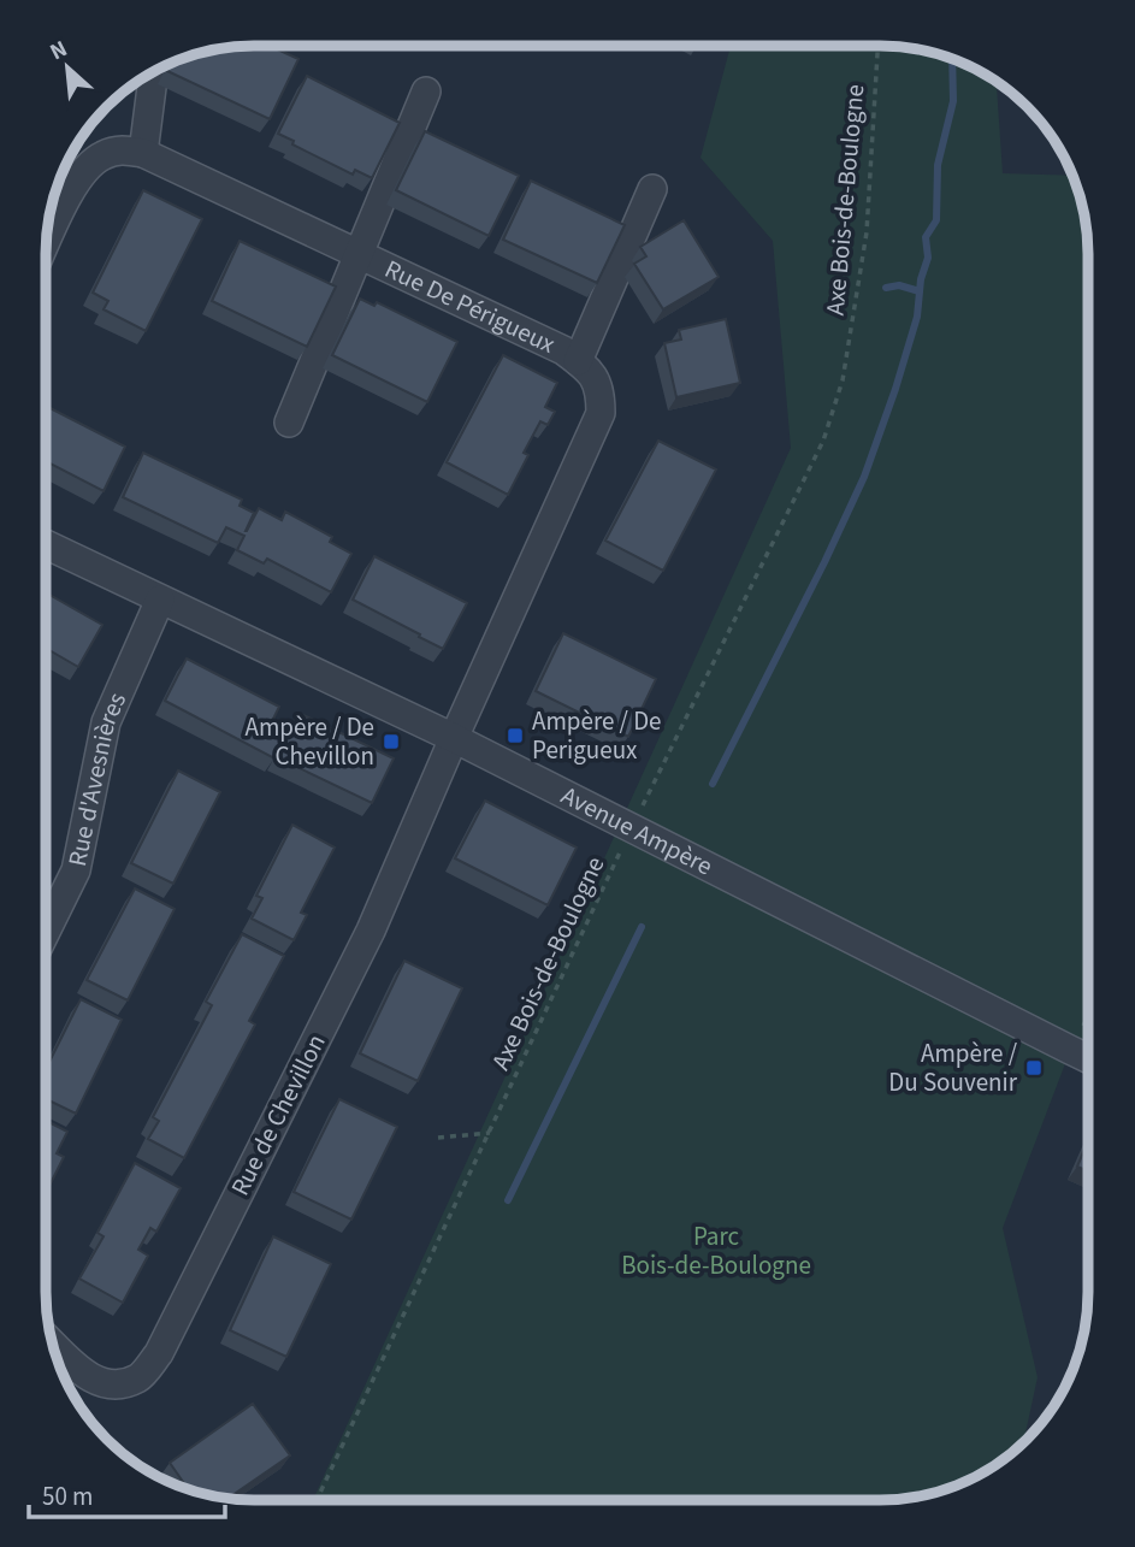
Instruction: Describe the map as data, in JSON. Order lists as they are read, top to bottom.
{
  "streets": {
    "street": [
      "Rue De Périgueux",
      "Rue d'Avesnières",
      "Avenue Ampère",
      "Rue de Chevillon"
    ],
    "path": ["Axe Bois-de-Boulogne"]
  },
  "crossings": [
    ["Axe Bois-de-Boulogne", "Avenue Ampère"],
    ["Rue De Périgueux", "Avenue Ampère"],
    ["Rue De Périgueux", "Rue de Chevillon"],
    ["Rue d'Avesnières", "Avenue Ampère"],
    ["Avenue Ampère", "Rue de Chevillon"]
  ],
  "parks": ["Parc Bois-de-Boulogne"],
  "places": {
    "transit": ["Ampère / De Perigueux", "Ampère / De Chevillon", "Ampère / Du Souvenir"]
  },
  "scale_bar": "50 m",
  "north": "top left"
}
